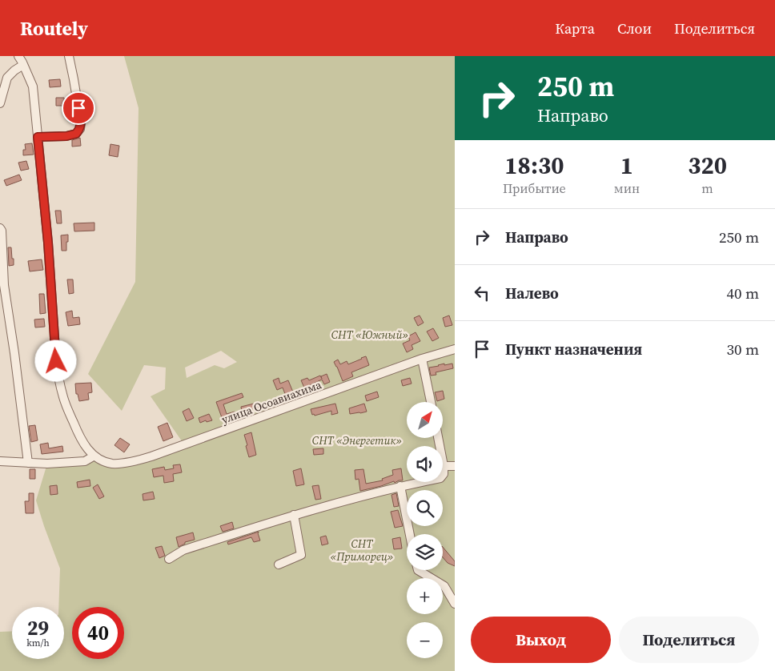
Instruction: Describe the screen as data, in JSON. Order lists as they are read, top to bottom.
{
  "streets": {
    "street": ["улица Осоавиахима"]
  },
  "parks": ["СНТ «Южный»", "СНТ «Энергетик»", "СНТ «Приморец»"],
  "north": "top right",
  "page": {
    "header": "Routely",
    "nav": ["Карта", "Слои", "Поделиться"],
    "turn": ["250 m", "Направо"],
    "eta": [
      "18:30",
      "Прибытие",
      "1",
      "мин",
      "320",
      "m"
    ],
    "list": [
      {
        "name": "Направо",
        "value": "250 m"
      },
      {
        "name": "Налево",
        "value": "40 m"
      },
      {
        "name": "Пункт назначения",
        "value": "30 m"
      }
    ],
    "map_buttons": ["+", "−"],
    "speed": "29 km/h",
    "limit": "40",
    "buttons": ["Выход", "Поделиться"]
  }
}
